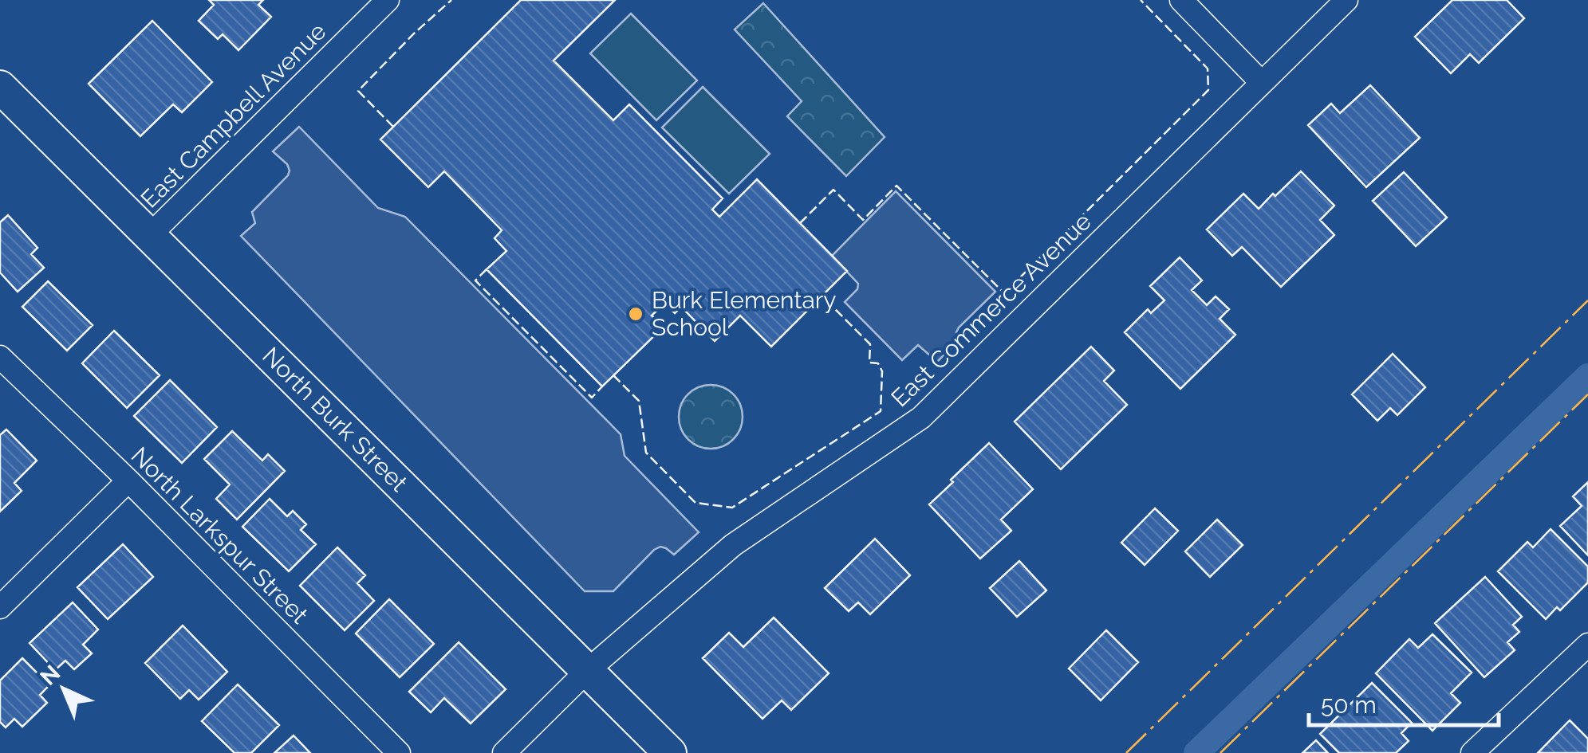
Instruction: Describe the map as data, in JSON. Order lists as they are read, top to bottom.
{
  "streets": {
    "street": [
      "East Campbell Avenue",
      "East Commerce Avenue",
      "North Burk Street",
      "North Larkspur Street"
    ]
  },
  "crossings": [
    ["East Campbell Avenue", "North Burk Street"],
    ["East Commerce Avenue", "North Burk Street"]
  ],
  "places": ["Burk Elementary School"],
  "scale_bar": "50 m",
  "north": "top left"
}
